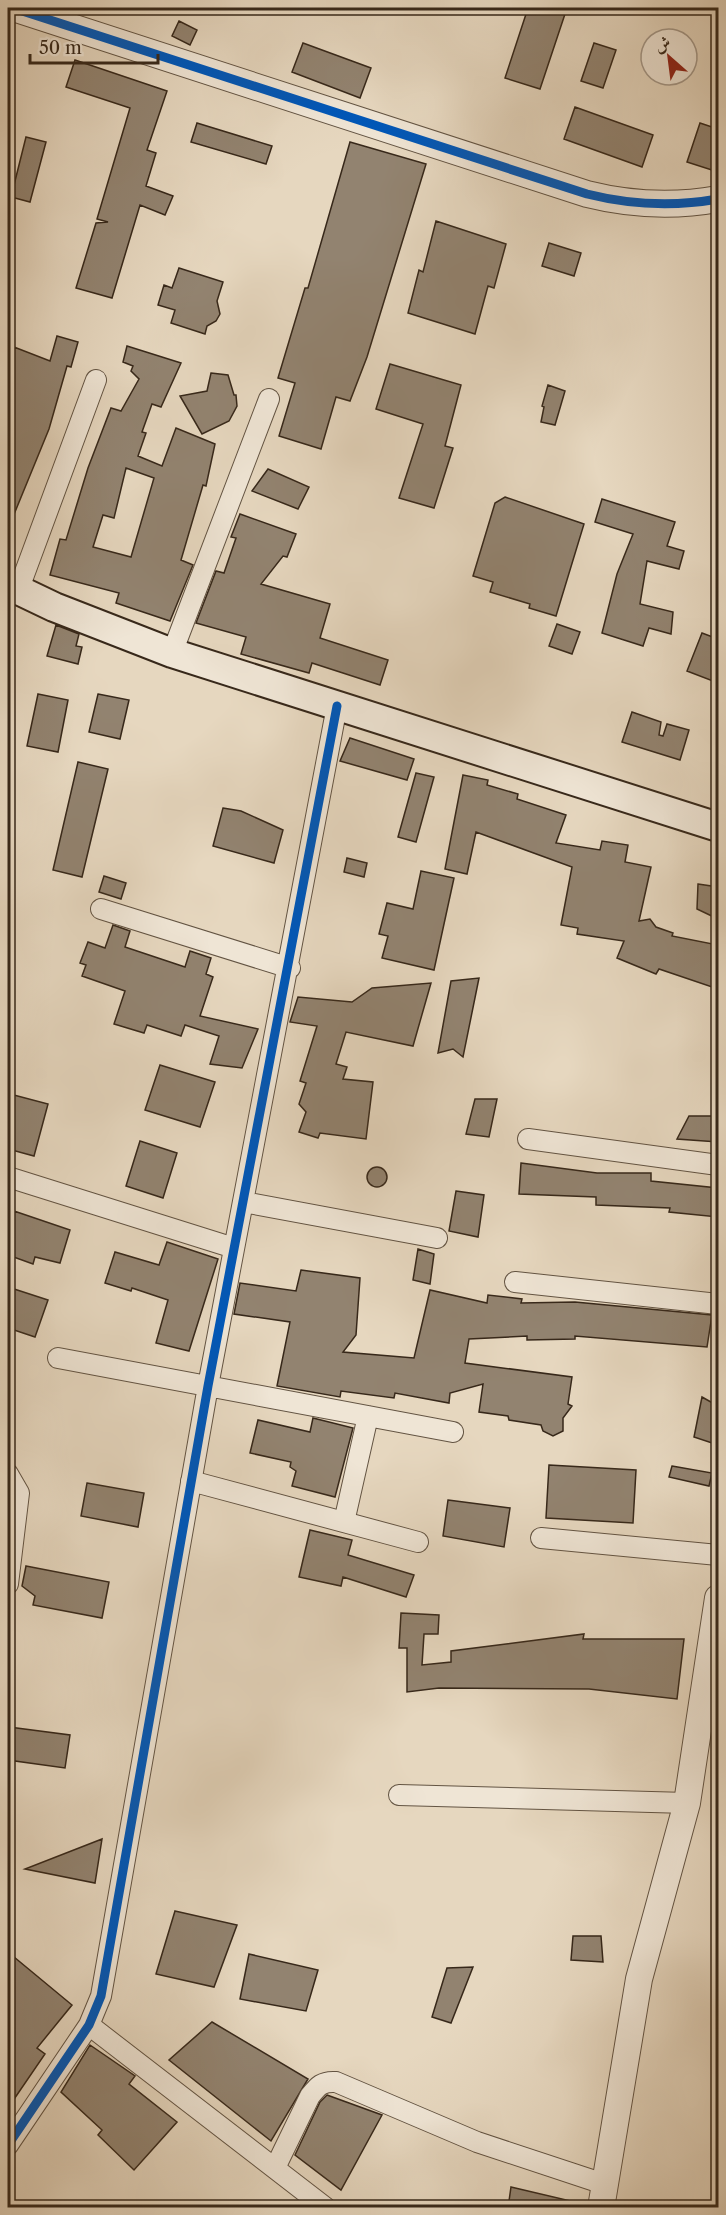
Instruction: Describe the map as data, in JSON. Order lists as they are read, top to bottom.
{
  "scale_bar": "50 m",
  "north": "top left"
}
